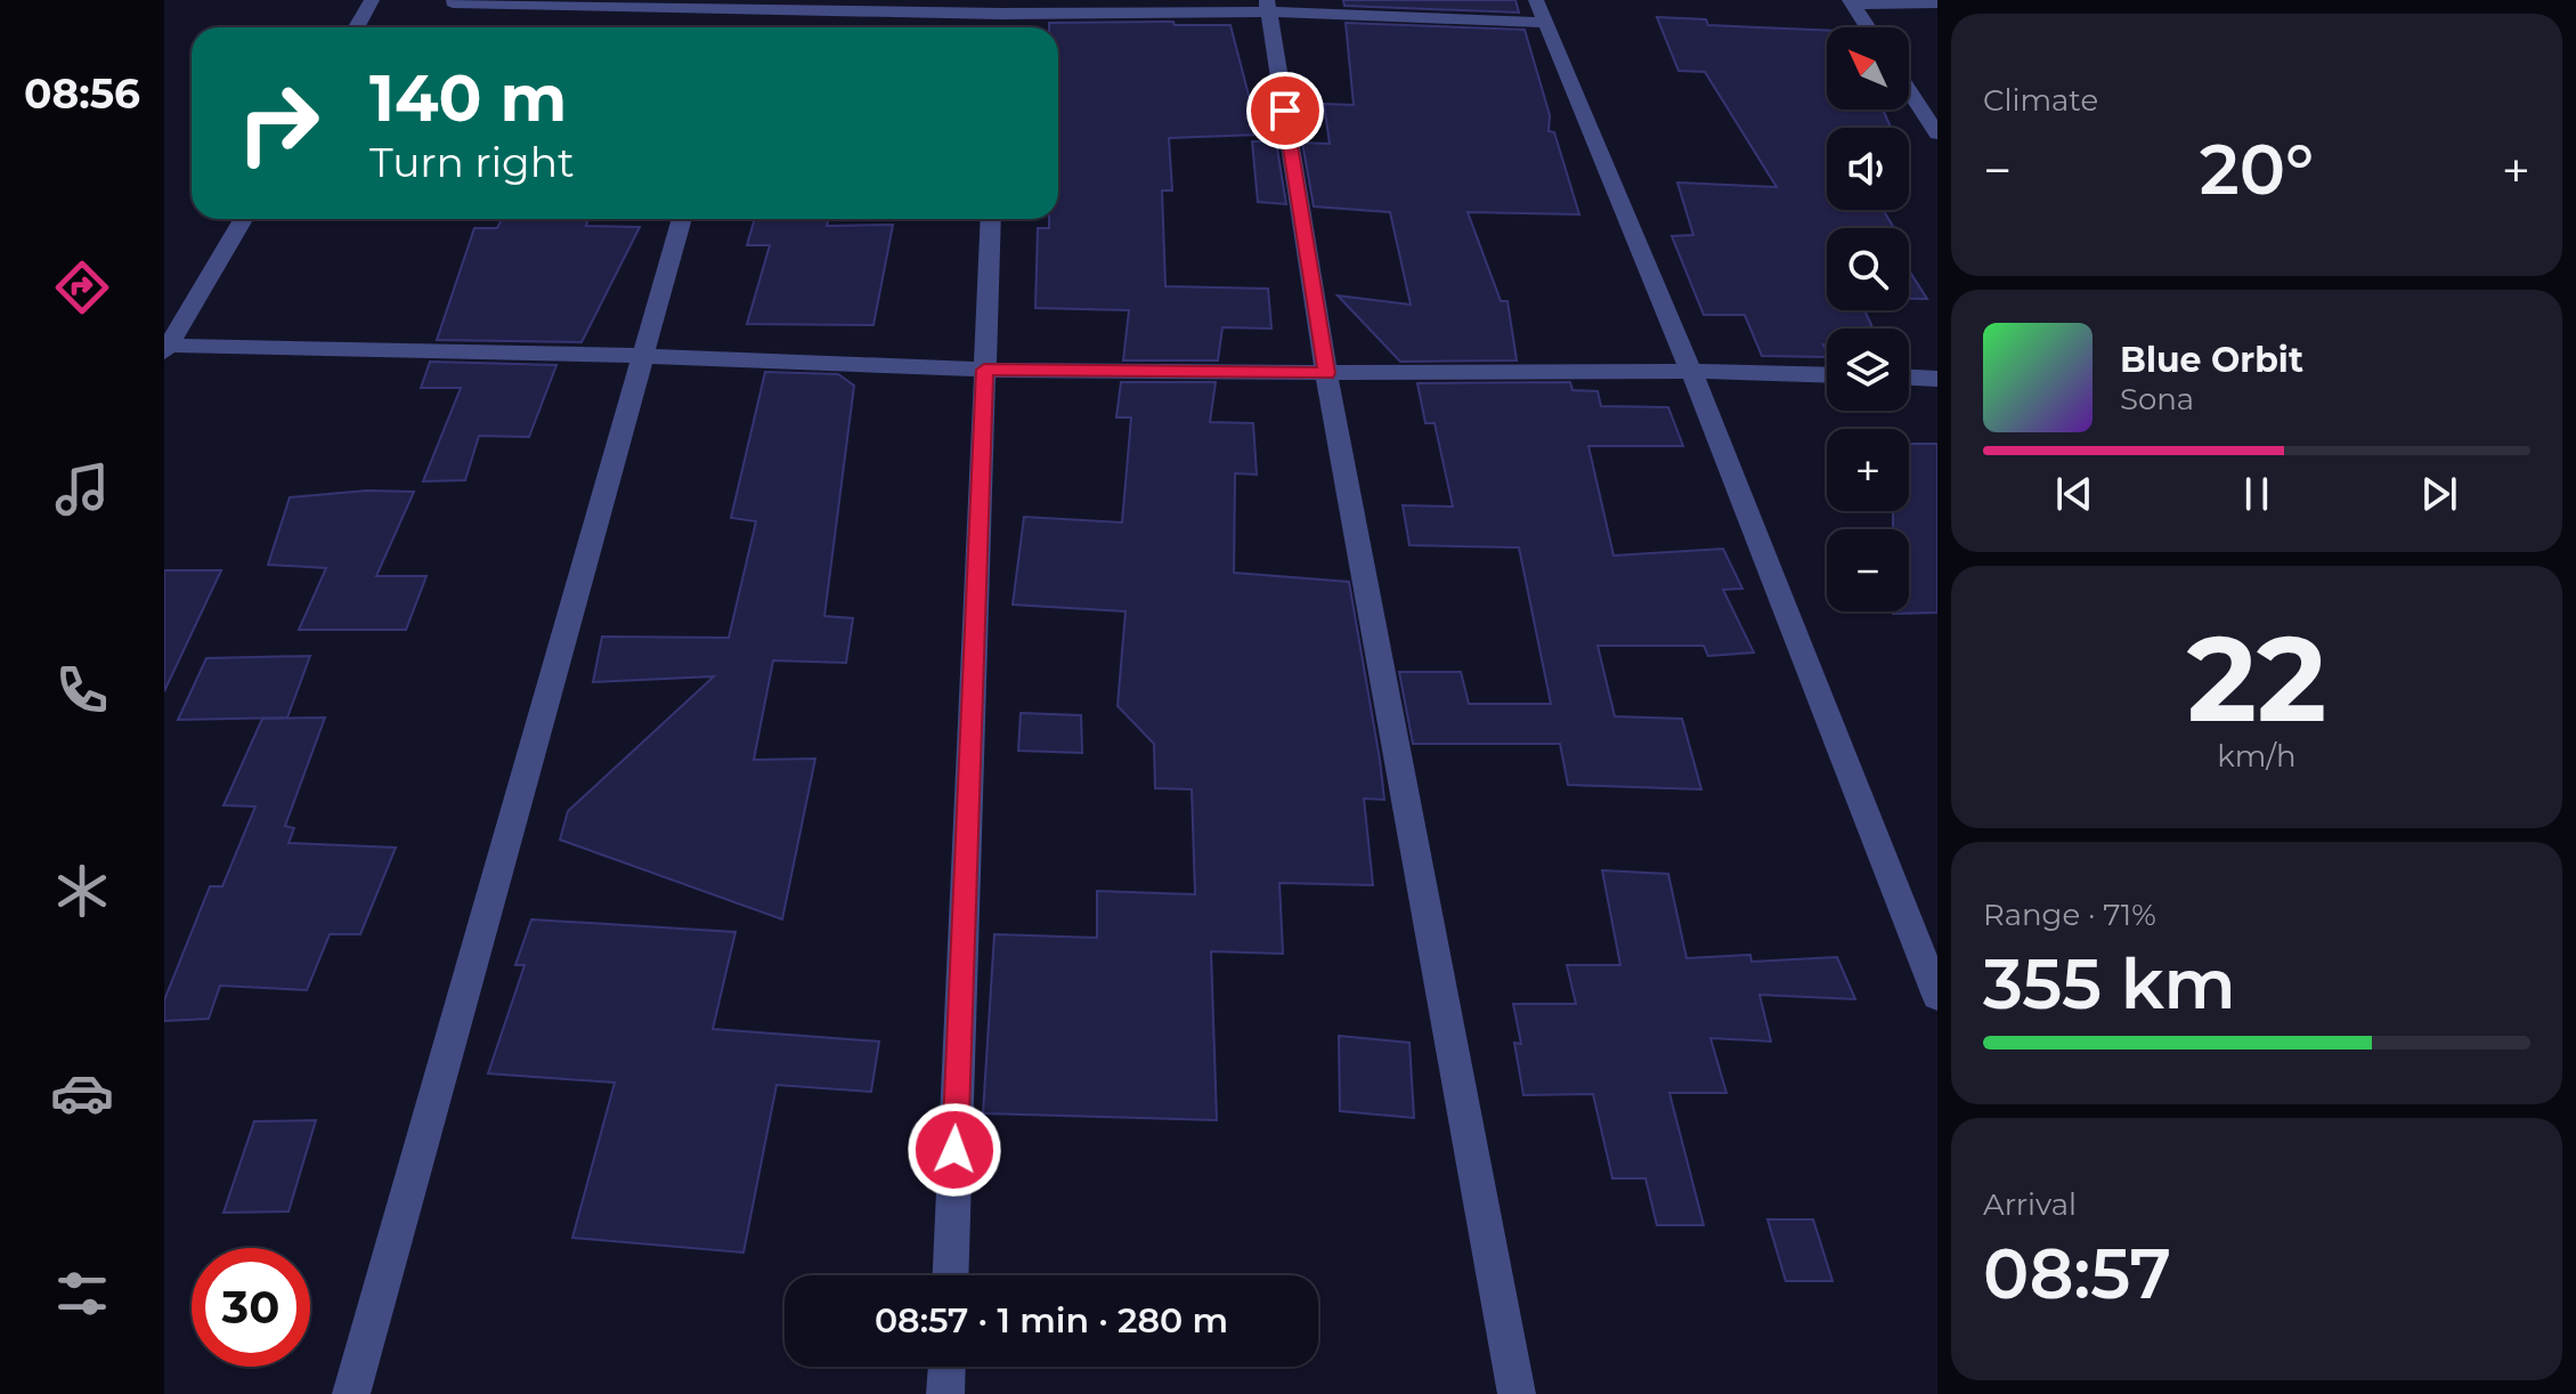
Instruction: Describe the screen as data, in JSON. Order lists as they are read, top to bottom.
{
  "north": "top left",
  "page": {
    "tabs": "08:56",
    "tile": [
      "Climate",
      ["22", "km/h"],
      ["Range · 71%", "355 km"],
      ["Arrival", "08:57"]
    ],
    "map_buttons": ["+", "−"],
    "turn": ["140 m", "Turn right"],
    "heat": ["−", "20°", "+"],
    "song": ["Blue Orbit", "Sona"],
    "limit": "30",
    "trip": "08:57 · 1 min · 280 m"
  }
}
